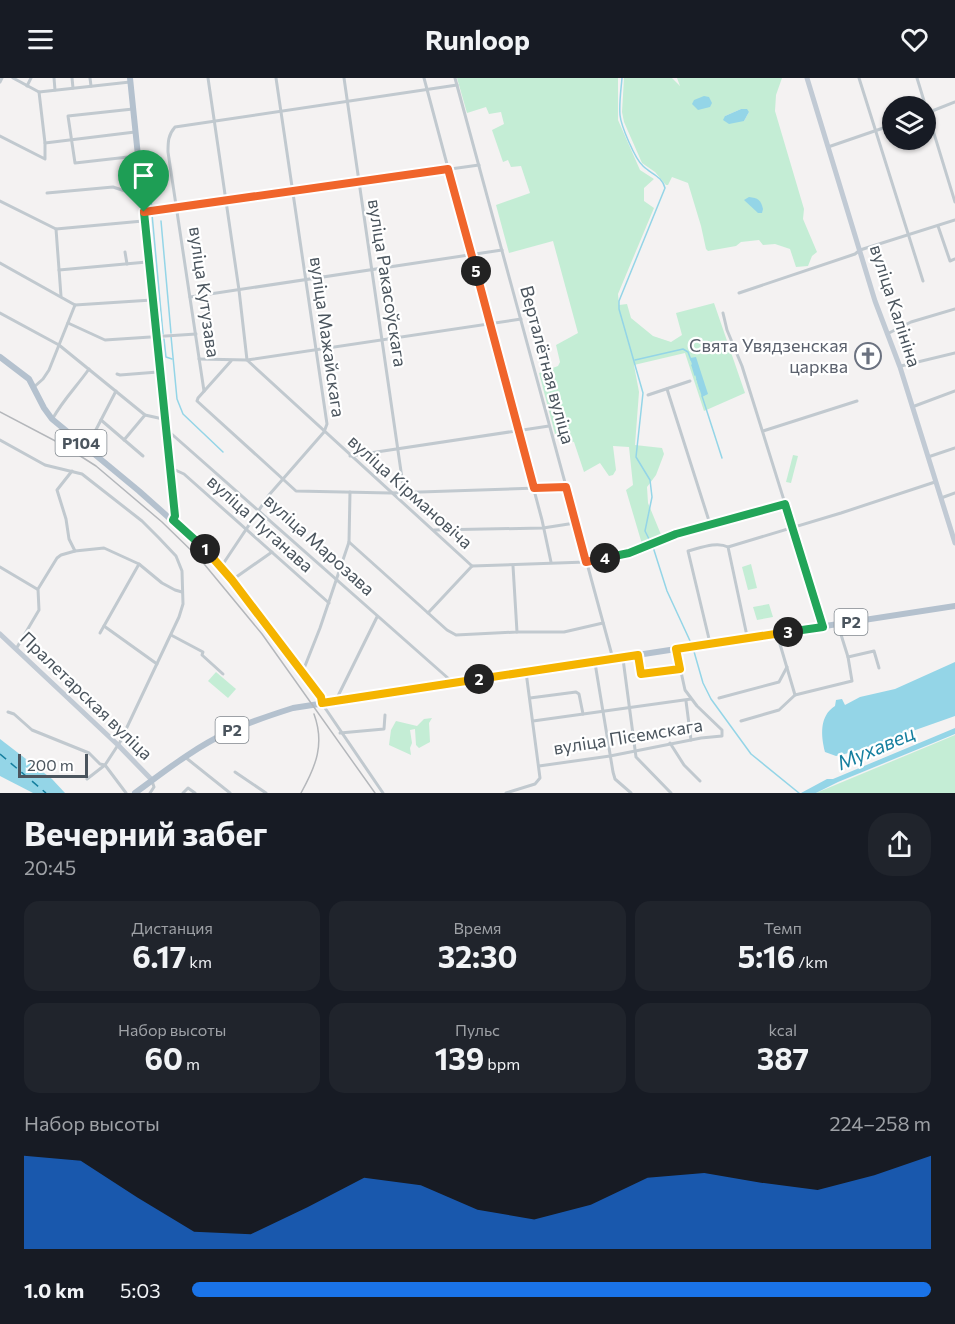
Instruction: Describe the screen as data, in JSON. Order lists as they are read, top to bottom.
{
  "streets": {
    "main road": ["Р104", "Р2"],
    "street": [
      "вуліца Ракасоўскага",
      "вуліца Кутузава",
      "вуліца Калініна",
      "вуліца Мажайскага",
      "Верталётная вуліца",
      "вуліца Кірмановіча",
      "вуліца Пуганава",
      "вуліца Марозава",
      "Пралетарская вуліца",
      "вуліца Пісемскага"
    ]
  },
  "crossings": [
    ["вуліца Кутузава", "вуліца Мажайскага"],
    ["вуліца Мажайскага", "Р104"],
    ["вуліца Мажайскага", "вуліца Кірмановіча"],
    ["вуліца Мажайскага", "вуліца Пуганава"],
    ["вуліца Мажайскага", "вуліца Марозава"],
    ["Верталётная вуліца", "вуліца Кірмановіча"],
    ["Верталётная вуліца", "Р2"],
    ["Р104", "Р2"],
    ["вуліца Марозава", "Р2"],
    ["Р2", "Пралетарская вуліца"]
  ],
  "water": ["Мухавец"],
  "places": {
    "church": ["Свята Увядзенская царква"]
  },
  "scale_bar": "200 m",
  "page": {
    "header": "Runloop",
    "pins": [
      "5",
      "1",
      "4",
      "3",
      "2"
    ],
    "scale": "200 m",
    "heading": ["Вечерний забег", "20:45"],
    "stats": [
      ["Дистанция", "6.17 km"],
      ["Время", "32:30"],
      ["Темп", "5:16 /km"],
      ["Набор высоты", "60 m"],
      ["Пульс", "139 bpm"],
      ["kcal", "387"]
    ],
    "chart": ["Набор высоты", "224–258 m"],
    "list": [
      {
        "name": "1.0 km",
        "note": "5:03"
      }
    ]
  }
}
